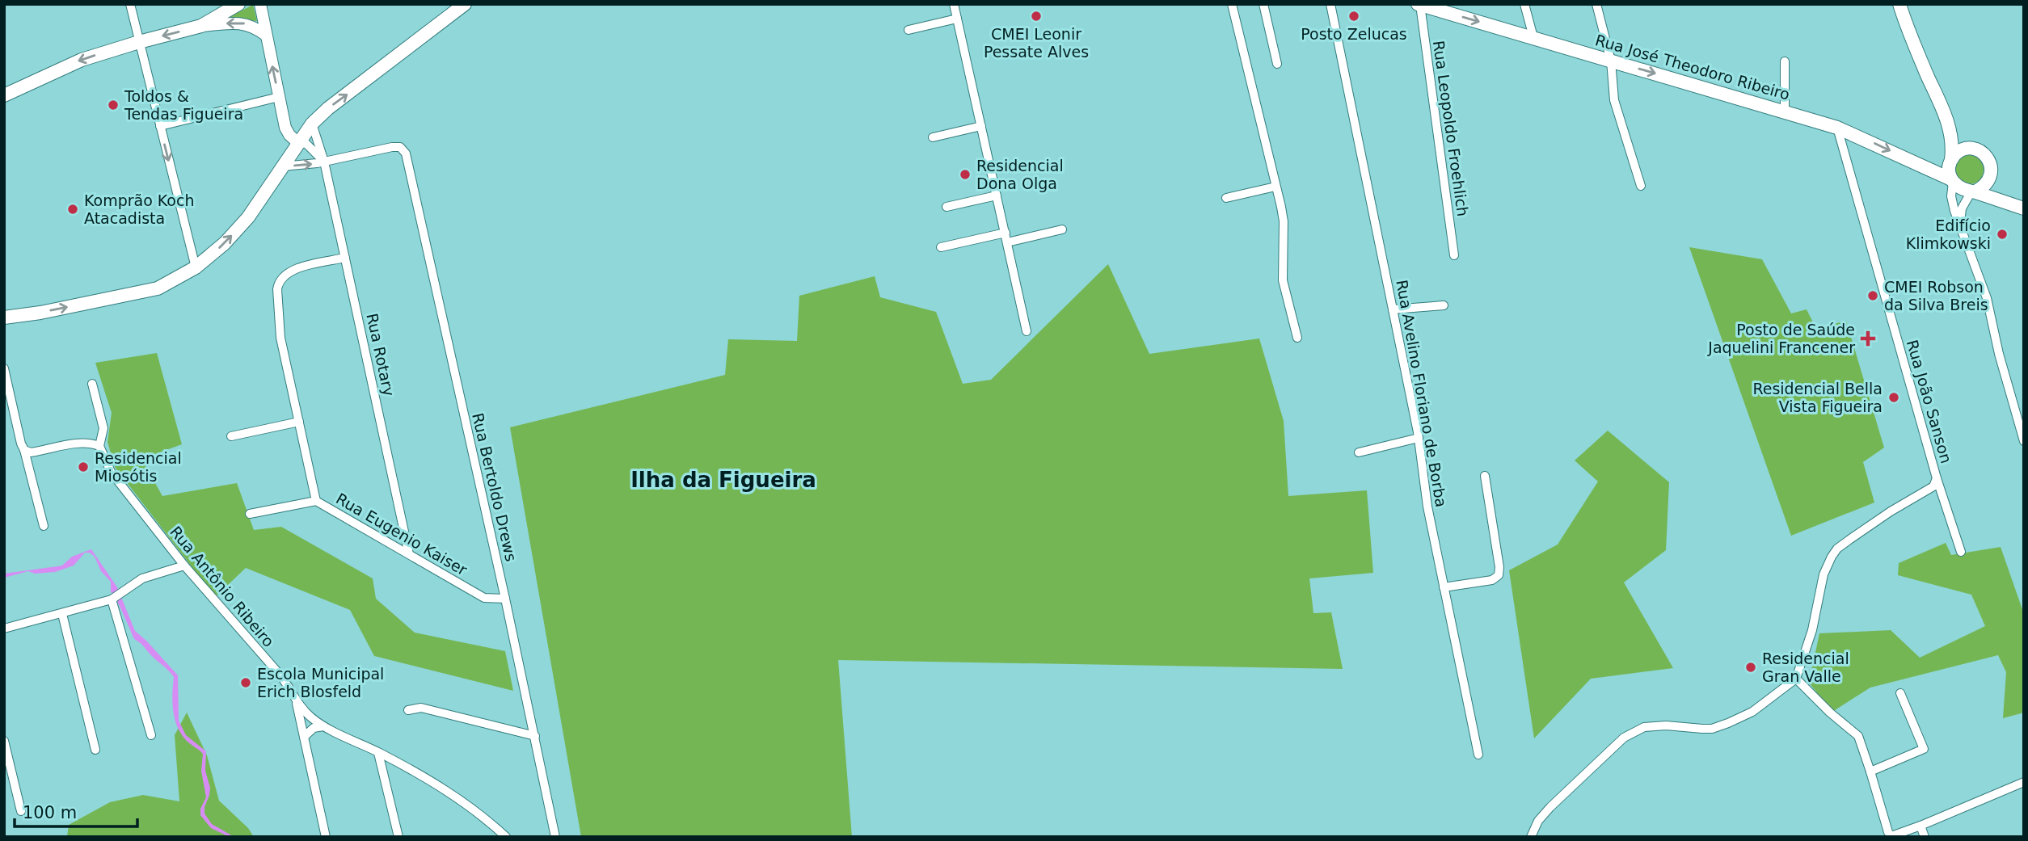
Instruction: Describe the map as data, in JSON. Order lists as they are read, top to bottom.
{
  "streets": {
    "main road": ["Rua José Theodoro Ribeiro"],
    "street": [
      "Rua Leopoldo Froehlich",
      "Rua Rotary",
      "Rua Avelino Floriano de Borba",
      "Rua João Sanson",
      "Rua Bertoldo Drews",
      "Rua Eugenio Kaiser",
      "Rua Antônio Ribeiro"
    ]
  },
  "crossings": [
    ["Rua José Theodoro Ribeiro", "Rua Leopoldo Froehlich"],
    ["Rua José Theodoro Ribeiro", "Rua João Sanson"],
    ["Rua Rotary", "Rua Bertoldo Drews"],
    ["Rua Rotary", "Rua Eugenio Kaiser"],
    ["Rua Bertoldo Drews", "Rua Eugenio Kaiser"]
  ],
  "one_way": ["Rua José Theodoro Ribeiro"],
  "districts": ["Ilha da Figueira"],
  "places": {
    "other": [
      "CMEI Leonir Pessate Alves",
      "Posto Zelucas",
      "Toldos & Tendas Figueira",
      "Residencial Dona Olga",
      "Komprão Koch Atacadista",
      "Edifício Klimkowski",
      "CMEI Robson da Silva Breis",
      "Residencial Bella Vista Figueira",
      "Residencial Miosótis",
      "Residencial Gran Valle",
      "Escola Municipal Erich Blosfeld"
    ],
    "health": ["Posto de Saúde Jaquelini Francener"]
  },
  "scale_bar": "100 m"
}
